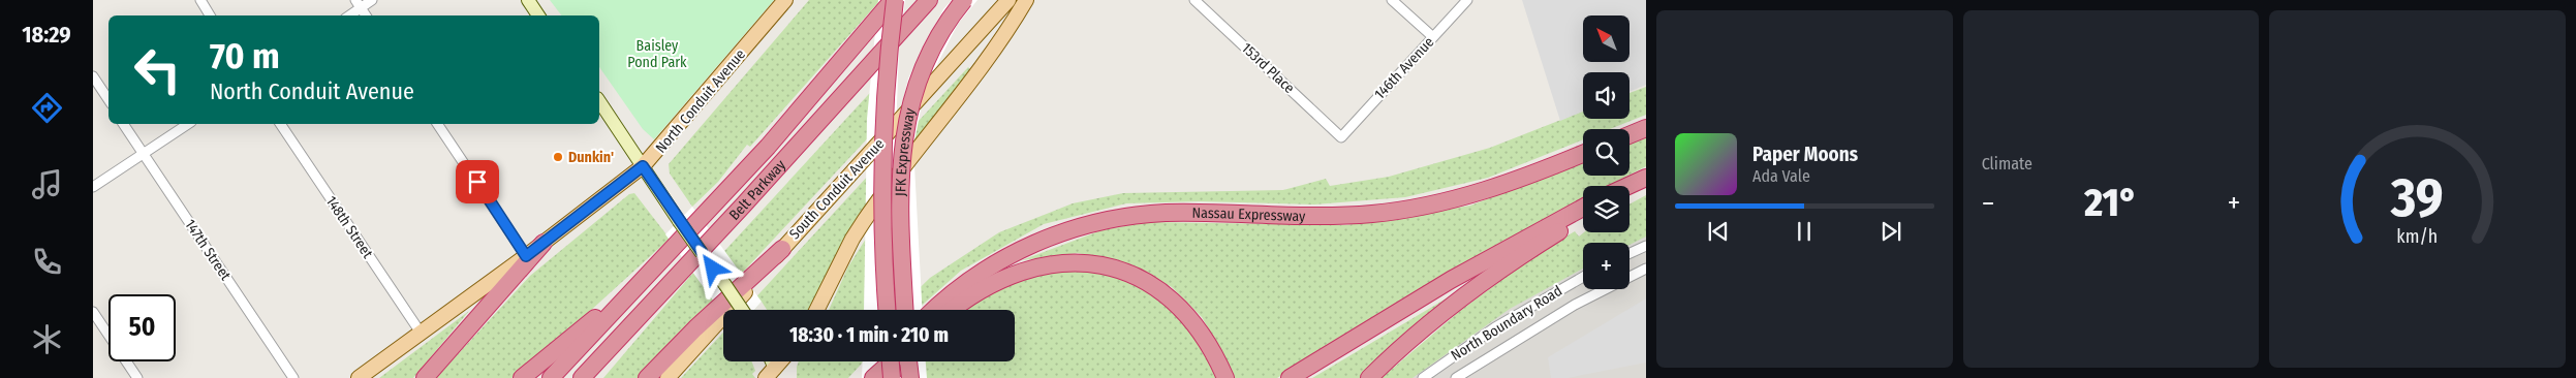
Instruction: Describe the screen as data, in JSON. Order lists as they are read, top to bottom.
{
  "streets": {
    "highway": ["JFK Expressway", "Belt Parkway", "Nassau Expressway"],
    "main road": ["North Conduit Avenue", "South Conduit Avenue"],
    "street": [
      "153rd Place",
      "146th Avenue",
      "148th Street",
      "147th Street",
      "North Boundary Road"
    ]
  },
  "crossings": [
    ["153rd Place", "146th Avenue"],
    ["North Conduit Avenue", "148th Street"],
    ["JFK Expressway", "Belt Parkway"]
  ],
  "parks": ["Baisley Pond Park"],
  "places": ["Dunkin'"],
  "north": "top left",
  "page": {
    "tabs": "18:29",
    "tile": "Climate",
    "map_buttons": "+",
    "turn": ["70 m", "North Conduit Avenue"],
    "song": ["Paper Moons", "Ada Vale"],
    "heat": ["−", "21°", "+"],
    "limit": "50",
    "trip": "18:30 · 1 min · 210 m",
    "gauge": ["39", "km/h"]
  }
}
